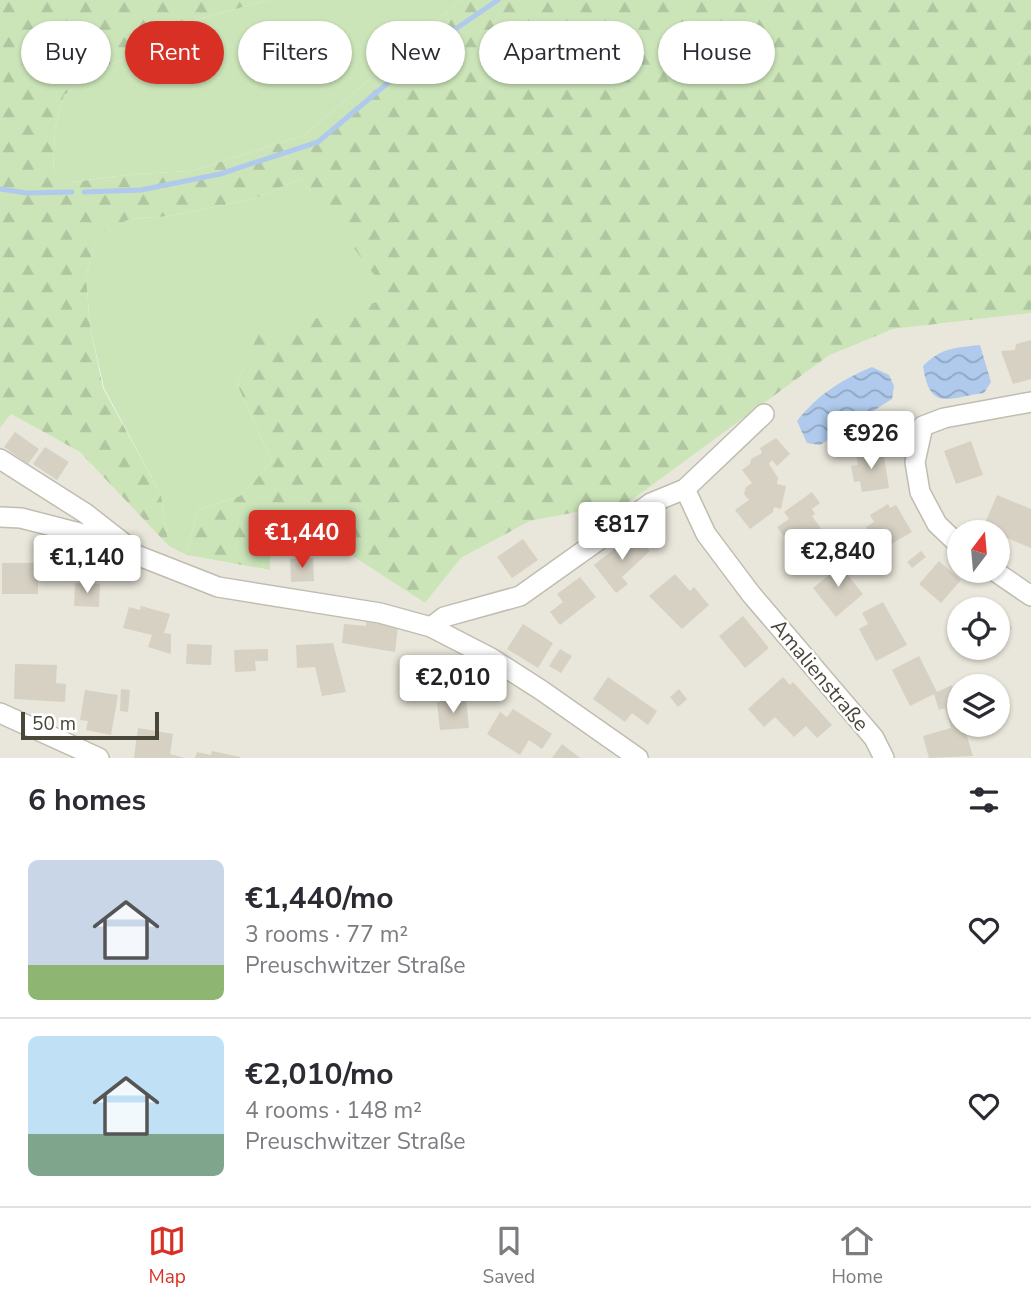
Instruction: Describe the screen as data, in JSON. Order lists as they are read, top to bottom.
{
  "streets": {
    "street": ["Amalienstraße"]
  },
  "scale_bar": "50 m",
  "north": "top",
  "page": {
    "chip": [
      "Buy",
      "Rent",
      "Filters",
      "New",
      "Apartment",
      "House"
    ],
    "price": [
      "€926",
      "€817",
      "€1,440",
      "€2,840",
      "€1,140",
      "€2,010"
    ],
    "scale": "50 m",
    "heading": "6 homes",
    "list": [
      {
        "name": "€1,440/mo",
        "note": "3 rooms · 77 m² · Preuschwitzer Straße"
      },
      {
        "name": "€2,010/mo",
        "note": "4 rooms · 148 m² · Preuschwitzer Straße"
      }
    ],
    "tabs": ["Map", "Saved", "Home"]
  }
}
